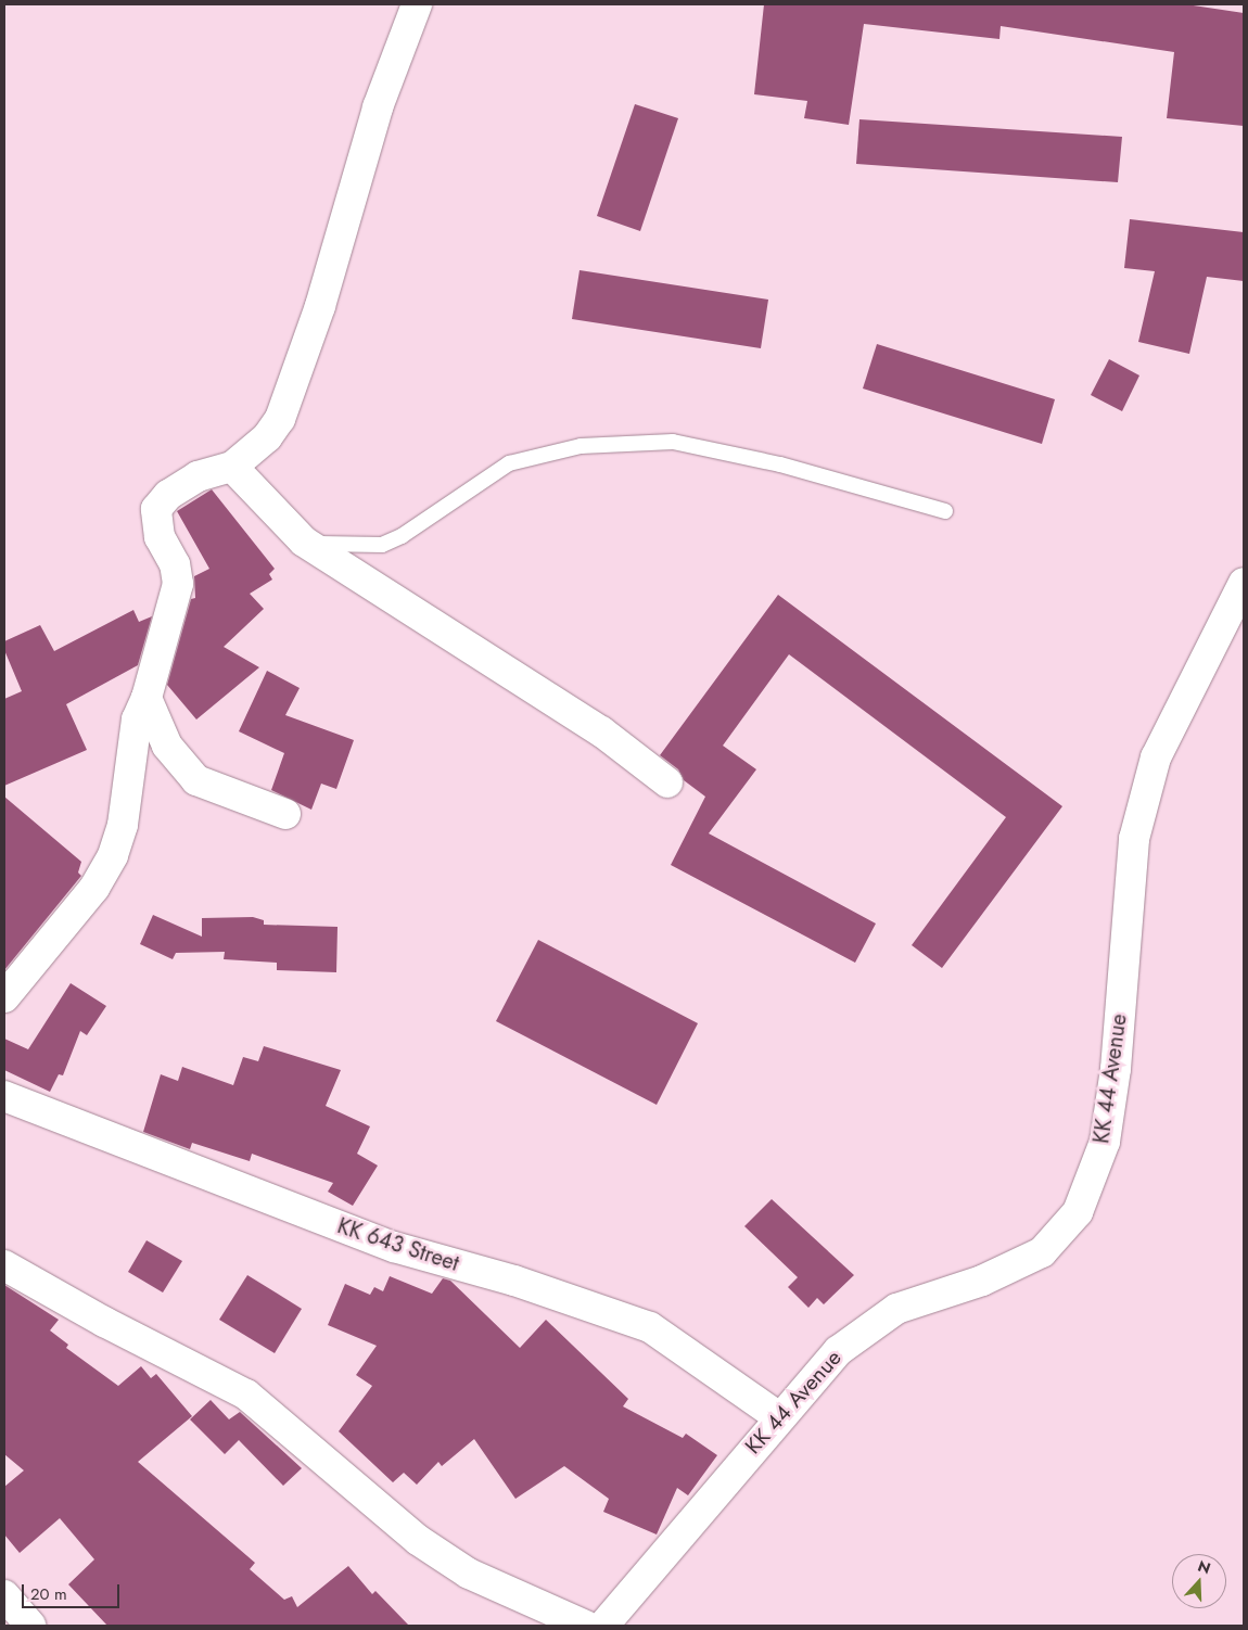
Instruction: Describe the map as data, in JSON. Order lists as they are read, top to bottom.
{
  "streets": {
    "street": ["KK 44 Avenue", "KK 643 Street"]
  },
  "crossings": [
    ["KK 44 Avenue", "KK 643 Street"]
  ],
  "scale_bar": "20 m",
  "north": "top"
}
